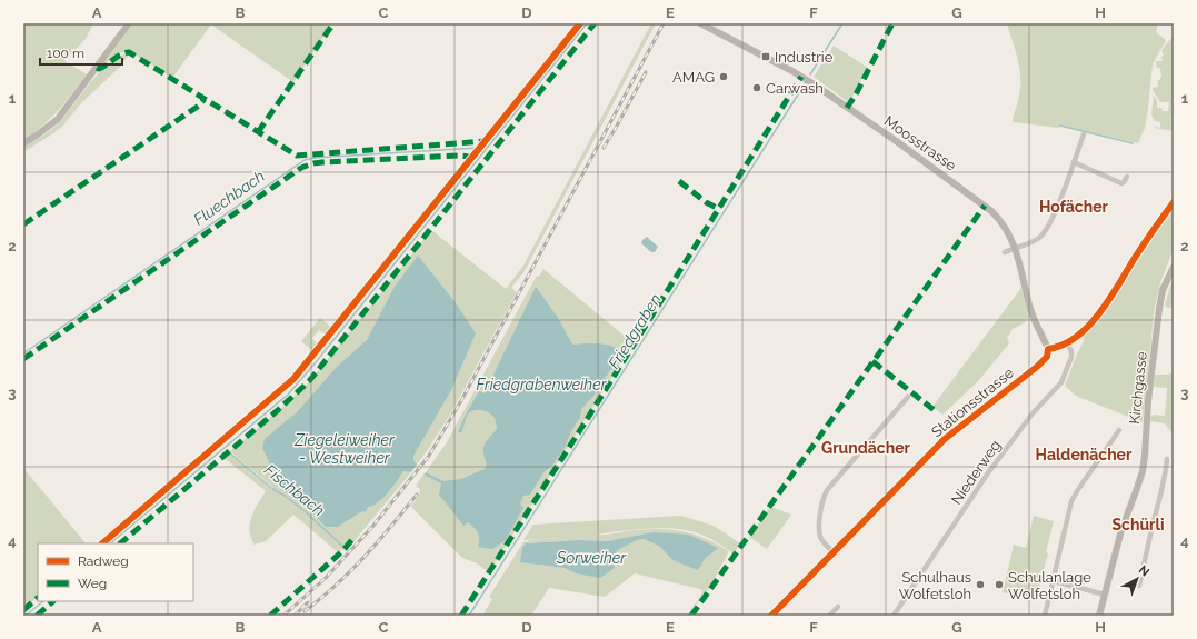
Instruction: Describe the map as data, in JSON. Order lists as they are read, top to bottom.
{
  "streets": {
    "main road": ["Moosstrasse", "Kirchgasse", "Stationsstrasse"],
    "street": ["Niederweg"]
  },
  "crossings": [
    ["Moosstrasse", "Stationsstrasse"]
  ],
  "districts": [
    "Hofächer",
    "Grundächer",
    "Haldenächer",
    "Schürli"
  ],
  "water": [
    "Fluechbach",
    "Friedgraben",
    "Friedgrabenweiher",
    "Ziegeleiweiher - Westweiher",
    "Fischbach",
    "Sorweiher"
  ],
  "places": {
    "transit": ["Industrie"],
    "other": [
      "AMAG",
      "Carwash",
      "Schulhaus Wolfetsloh",
      "Schulanlage Wolfetsloh"
    ]
  },
  "legend": ["Radweg", "Weg"],
  "scale_bar": "100 m",
  "north": "top right",
  "grid": {
    "columns": [
      "A",
      "B",
      "C",
      "D",
      "E",
      "F",
      "G",
      "H"
    ],
    "rows": [
      "1",
      "2",
      "3",
      "4"
    ]
  }
}
